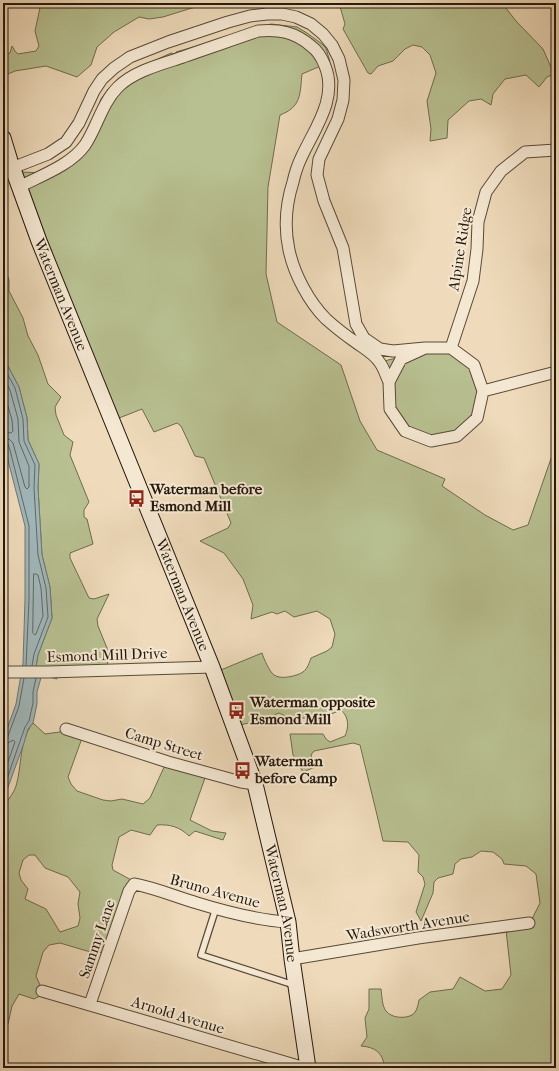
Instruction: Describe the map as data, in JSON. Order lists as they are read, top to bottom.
{
  "streets": {
    "main road": ["Waterman Avenue"],
    "street": [
      "Alpine Ridge",
      "Esmond Mill Drive",
      "Camp Street",
      "Bruno Avenue",
      "Wadsworth Avenue",
      "Sammy Lane",
      "Arnold Avenue"
    ]
  },
  "crossings": [
    ["Waterman Avenue", "Esmond Mill Drive"],
    ["Waterman Avenue", "Camp Street"],
    ["Waterman Avenue", "Bruno Avenue"],
    ["Waterman Avenue", "Wadsworth Avenue"],
    ["Bruno Avenue", "Sammy Lane"],
    ["Sammy Lane", "Arnold Avenue"]
  ],
  "places": {
    "bus stop": ["Waterman before Esmond Mill", "Waterman opposite Esmond Mill", "Waterman before Camp"]
  }
}
